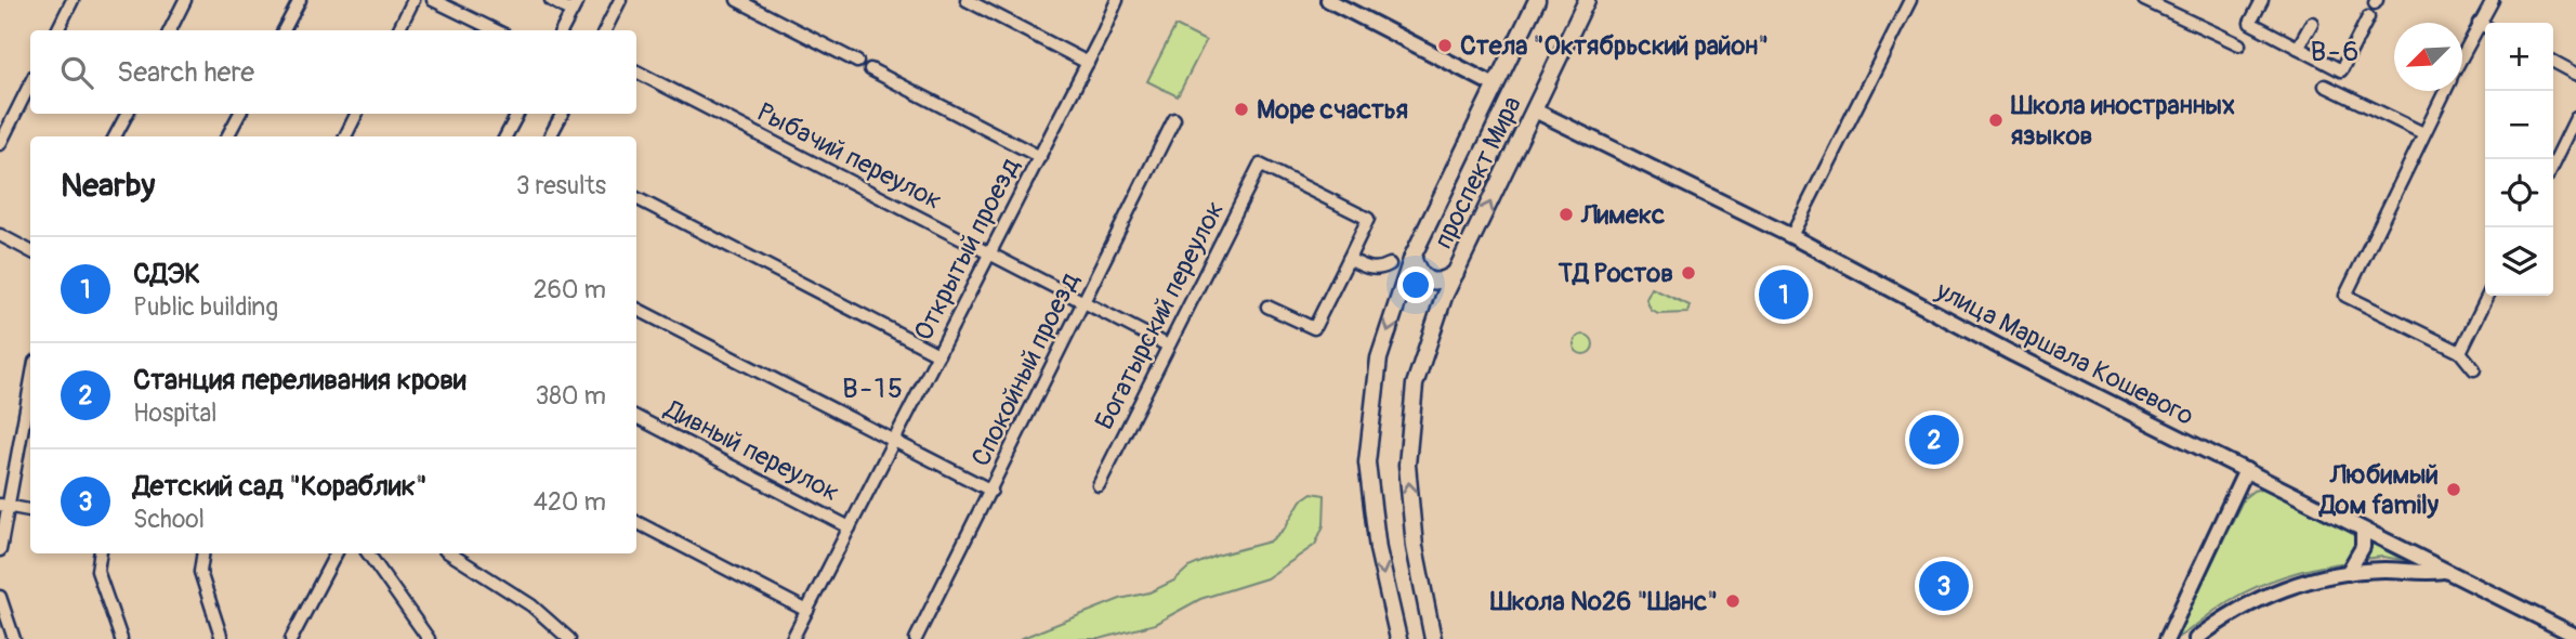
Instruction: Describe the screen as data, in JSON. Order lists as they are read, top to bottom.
{
  "streets": {
    "main road": ["проспект Мира"],
    "street": [
      "Рыбачий переулок",
      "Открытый проезд",
      "Богатырский переулок",
      "улица Маршала Кошевого",
      "Спокойный проезд",
      "Дивный переулок"
    ]
  },
  "crossings": [
    ["Рыбачий переулок", "Открытый проезд"],
    ["Рыбачий переулок", "Богатырский переулок"],
    ["Рыбачий переулок", "Спокойный проезд"],
    ["проспект Мира", "улица Маршала Кошевого"],
    ["Открытый проезд", "Дивный переулок"]
  ],
  "districts": ["В-6", "В-15"],
  "places": [
    "Стела \"Октябрьский район\"",
    "Море счастья",
    "Школа иностранных языков",
    "Лимекс",
    "ТД Ростов",
    "Любимый Дом family",
    "Школа №26 \"Шанс\""
  ],
  "north": "bottom left",
  "page": {
    "map_buttons": ["+", "−"],
    "search": "Search here",
    "heading": ["Nearby", "3 results"],
    "list": [
      {
        "mark": "1",
        "name": "СДЭК",
        "note": "Public building",
        "value": "260 m"
      },
      {
        "mark": "2",
        "name": "Станция переливания крови",
        "note": "Hospital",
        "value": "380 m"
      },
      {
        "mark": "3",
        "name": "Детский сад \"Кораблик\"",
        "note": "School",
        "value": "420 m"
      }
    ],
    "pins": ["1", "2", "3"]
  }
}
